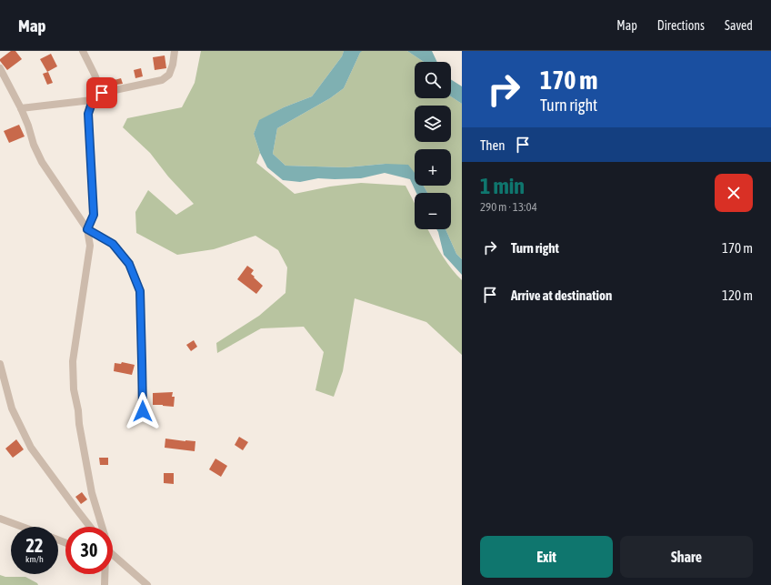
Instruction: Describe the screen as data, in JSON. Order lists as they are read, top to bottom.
{
  "page": {
    "header": "Map",
    "nav": ["Map", "Directions", "Saved"],
    "turn": ["170 m", "Turn right"],
    "map_buttons": ["+", "−"],
    "then": "Then",
    "heading": ["1 min", "290 m · 13:04"],
    "list": [
      {
        "name": "Turn right",
        "value": "170 m"
      },
      {
        "name": "Arrive at destination",
        "value": "120 m"
      }
    ],
    "speed": "22 km/h",
    "limit": "30",
    "buttons": ["Exit", "Share"]
  }
}
